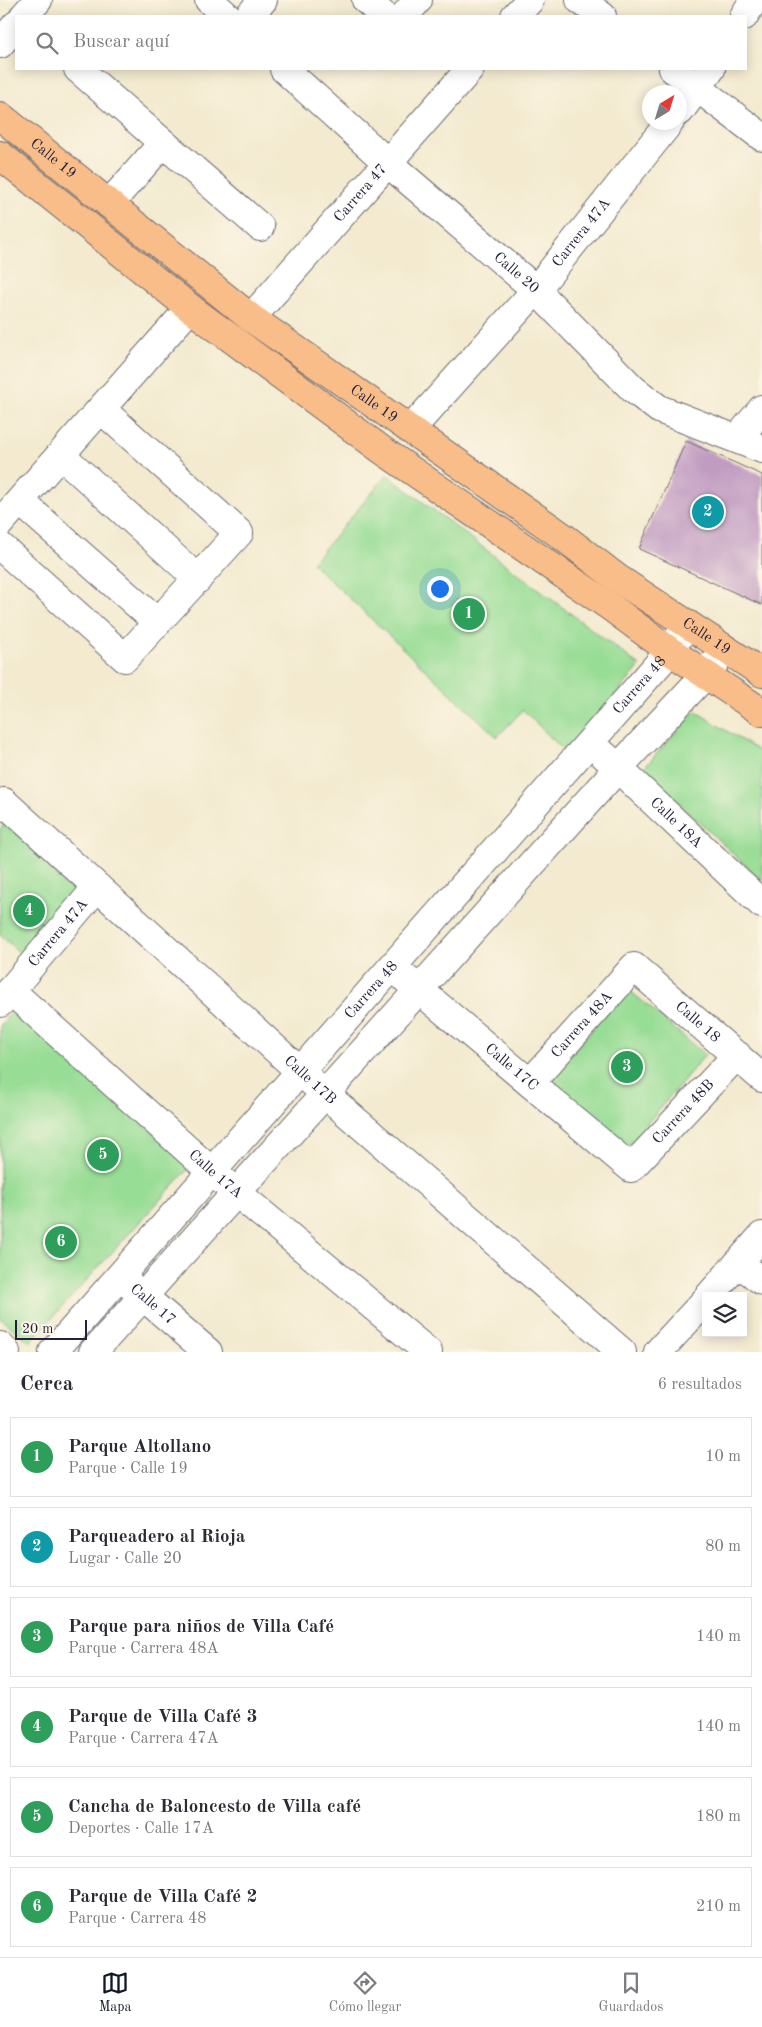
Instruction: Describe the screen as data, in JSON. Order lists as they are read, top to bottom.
{
  "streets": {
    "main road": ["Calle 19"],
    "street": [
      "Carrera 47",
      "Carrera 47A",
      "Calle 20",
      "Carrera 48",
      "Calle 18A",
      "Calle 18",
      "Carrera 48A",
      "Calle 17C",
      "Calle 17B",
      "Carrera 48B",
      "Calle 17A",
      "Calle 17"
    ]
  },
  "crossings": [
    ["Calle 19", "Carrera 47"],
    ["Calle 19", "Carrera 47A"],
    ["Calle 19", "Carrera 48"],
    ["Carrera 47", "Calle 20"],
    ["Carrera 47A", "Calle 20"],
    ["Carrera 47A", "Calle 17B"],
    ["Carrera 47A", "Calle 17A"],
    ["Carrera 48", "Calle 18A"],
    ["Carrera 48", "Calle 17C"],
    ["Carrera 48", "Calle 17B"],
    ["Carrera 48", "Calle 17A"],
    ["Carrera 48", "Calle 17"],
    ["Calle 18", "Carrera 48A"],
    ["Calle 18", "Carrera 48B"],
    ["Carrera 48A", "Calle 17C"],
    ["Calle 17C", "Carrera 48B"]
  ],
  "scale_bar": "20 m",
  "north": "top right",
  "page": {
    "search": "Buscar aquí",
    "pins": [
      "2",
      "1",
      "4",
      "3",
      "5",
      "6"
    ],
    "scale": "20 m",
    "heading": ["Cerca", "6 resultados"],
    "list": [
      {
        "mark": "1",
        "name": "Parque Altollano",
        "note": "Parque · Calle 19",
        "value": "10 m"
      },
      {
        "mark": "2",
        "name": "Parqueadero al Rioja",
        "note": "Lugar · Calle 20",
        "value": "80 m"
      },
      {
        "mark": "3",
        "name": "Parque para niños de Villa Café",
        "note": "Parque · Carrera 48A",
        "value": "140 m"
      },
      {
        "mark": "4",
        "name": "Parque de Villa Café 3",
        "note": "Parque · Carrera 47A",
        "value": "140 m"
      },
      {
        "mark": "5",
        "name": "Cancha de Baloncesto de Villa café",
        "note": "Deportes · Calle 17A",
        "value": "180 m"
      },
      {
        "mark": "6",
        "name": "Parque de Villa Café 2",
        "note": "Parque · Carrera 48",
        "value": "210 m"
      }
    ],
    "nav": ["Mapa", "Cómo llegar", "Guardados"]
  }
}
